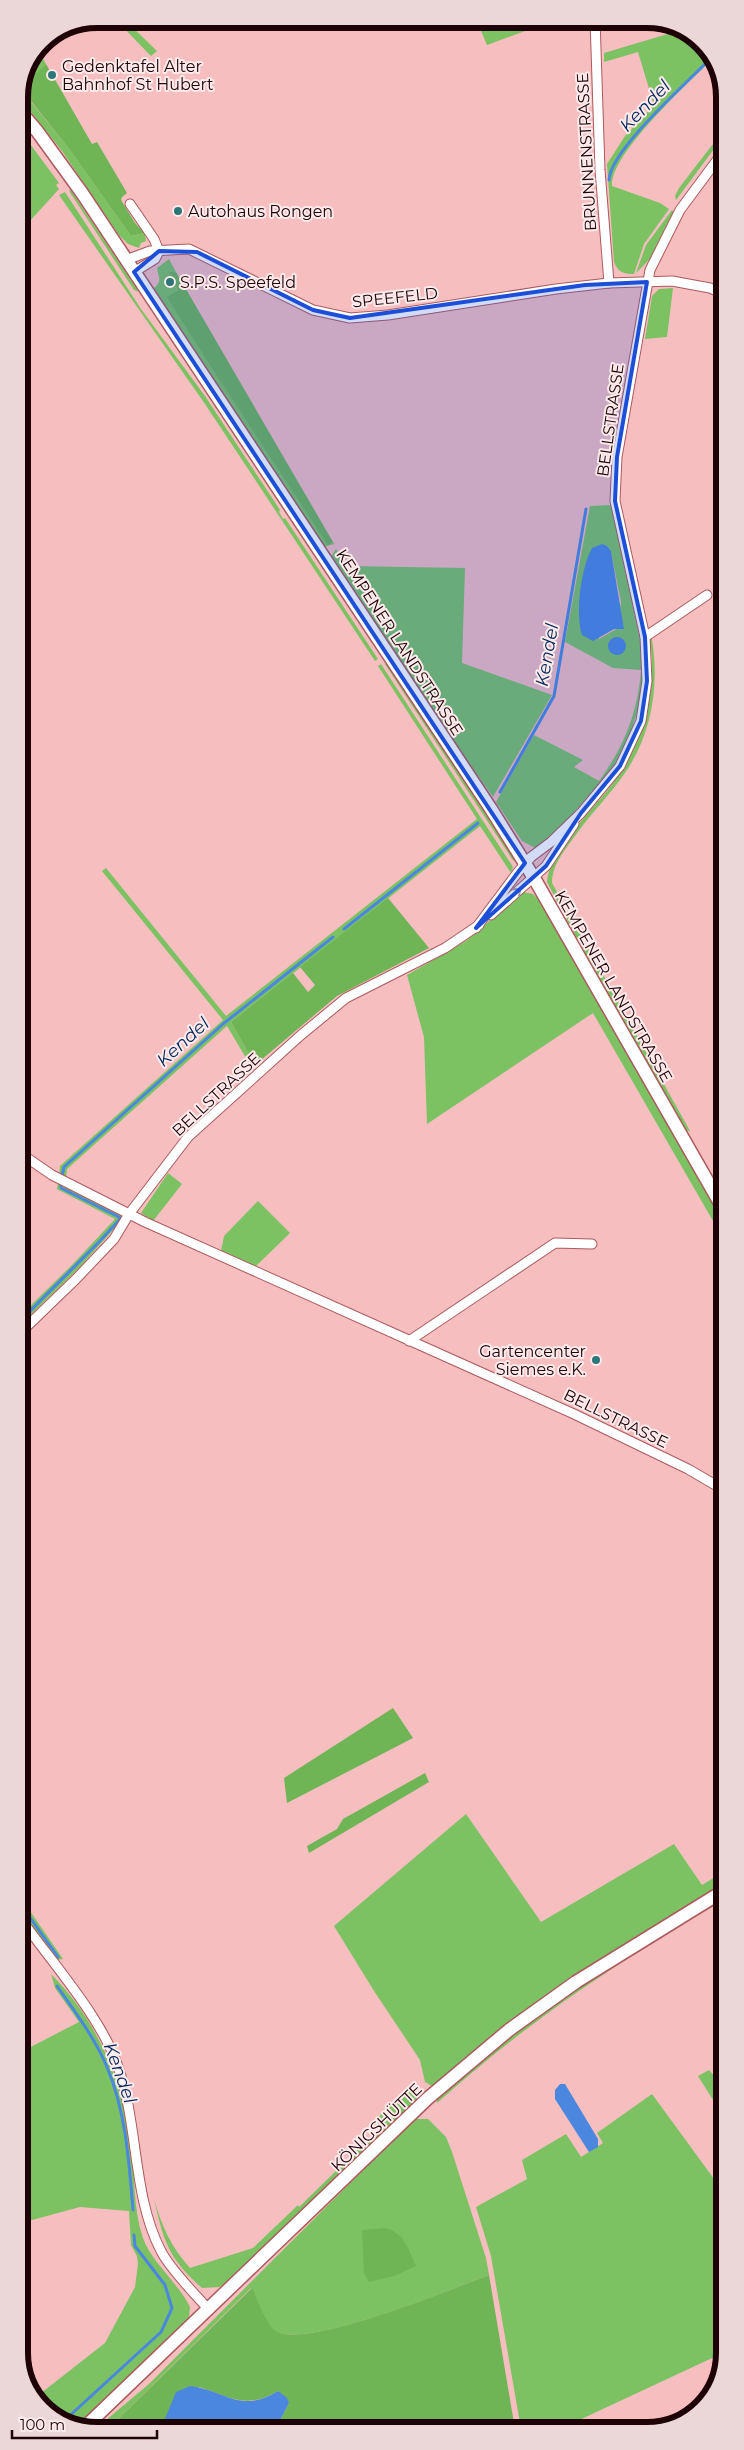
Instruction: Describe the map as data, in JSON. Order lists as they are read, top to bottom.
{
  "streets": {
    "street": [
      "BRUNNENSTRASSE",
      "SPEEFELD",
      "BELLSTRASSE",
      "KEMPENER LANDSTRASSE",
      "KÖNIGSHÜTTE"
    ]
  },
  "crossings": [
    ["BRUNNENSTRASSE", "SPEEFELD"],
    ["SPEEFELD", "BELLSTRASSE"],
    ["SPEEFELD", "KEMPENER LANDSTRASSE"],
    ["BELLSTRASSE", "KEMPENER LANDSTRASSE"]
  ],
  "water": ["Kendel"],
  "places": [
    "Gedenktafel Alter Bahnhof St Hubert",
    "Autohaus Rongen",
    "S.P.S. Speefeld",
    "Gartencenter Siemes e.K."
  ],
  "scale_bar": "100 m"
}
